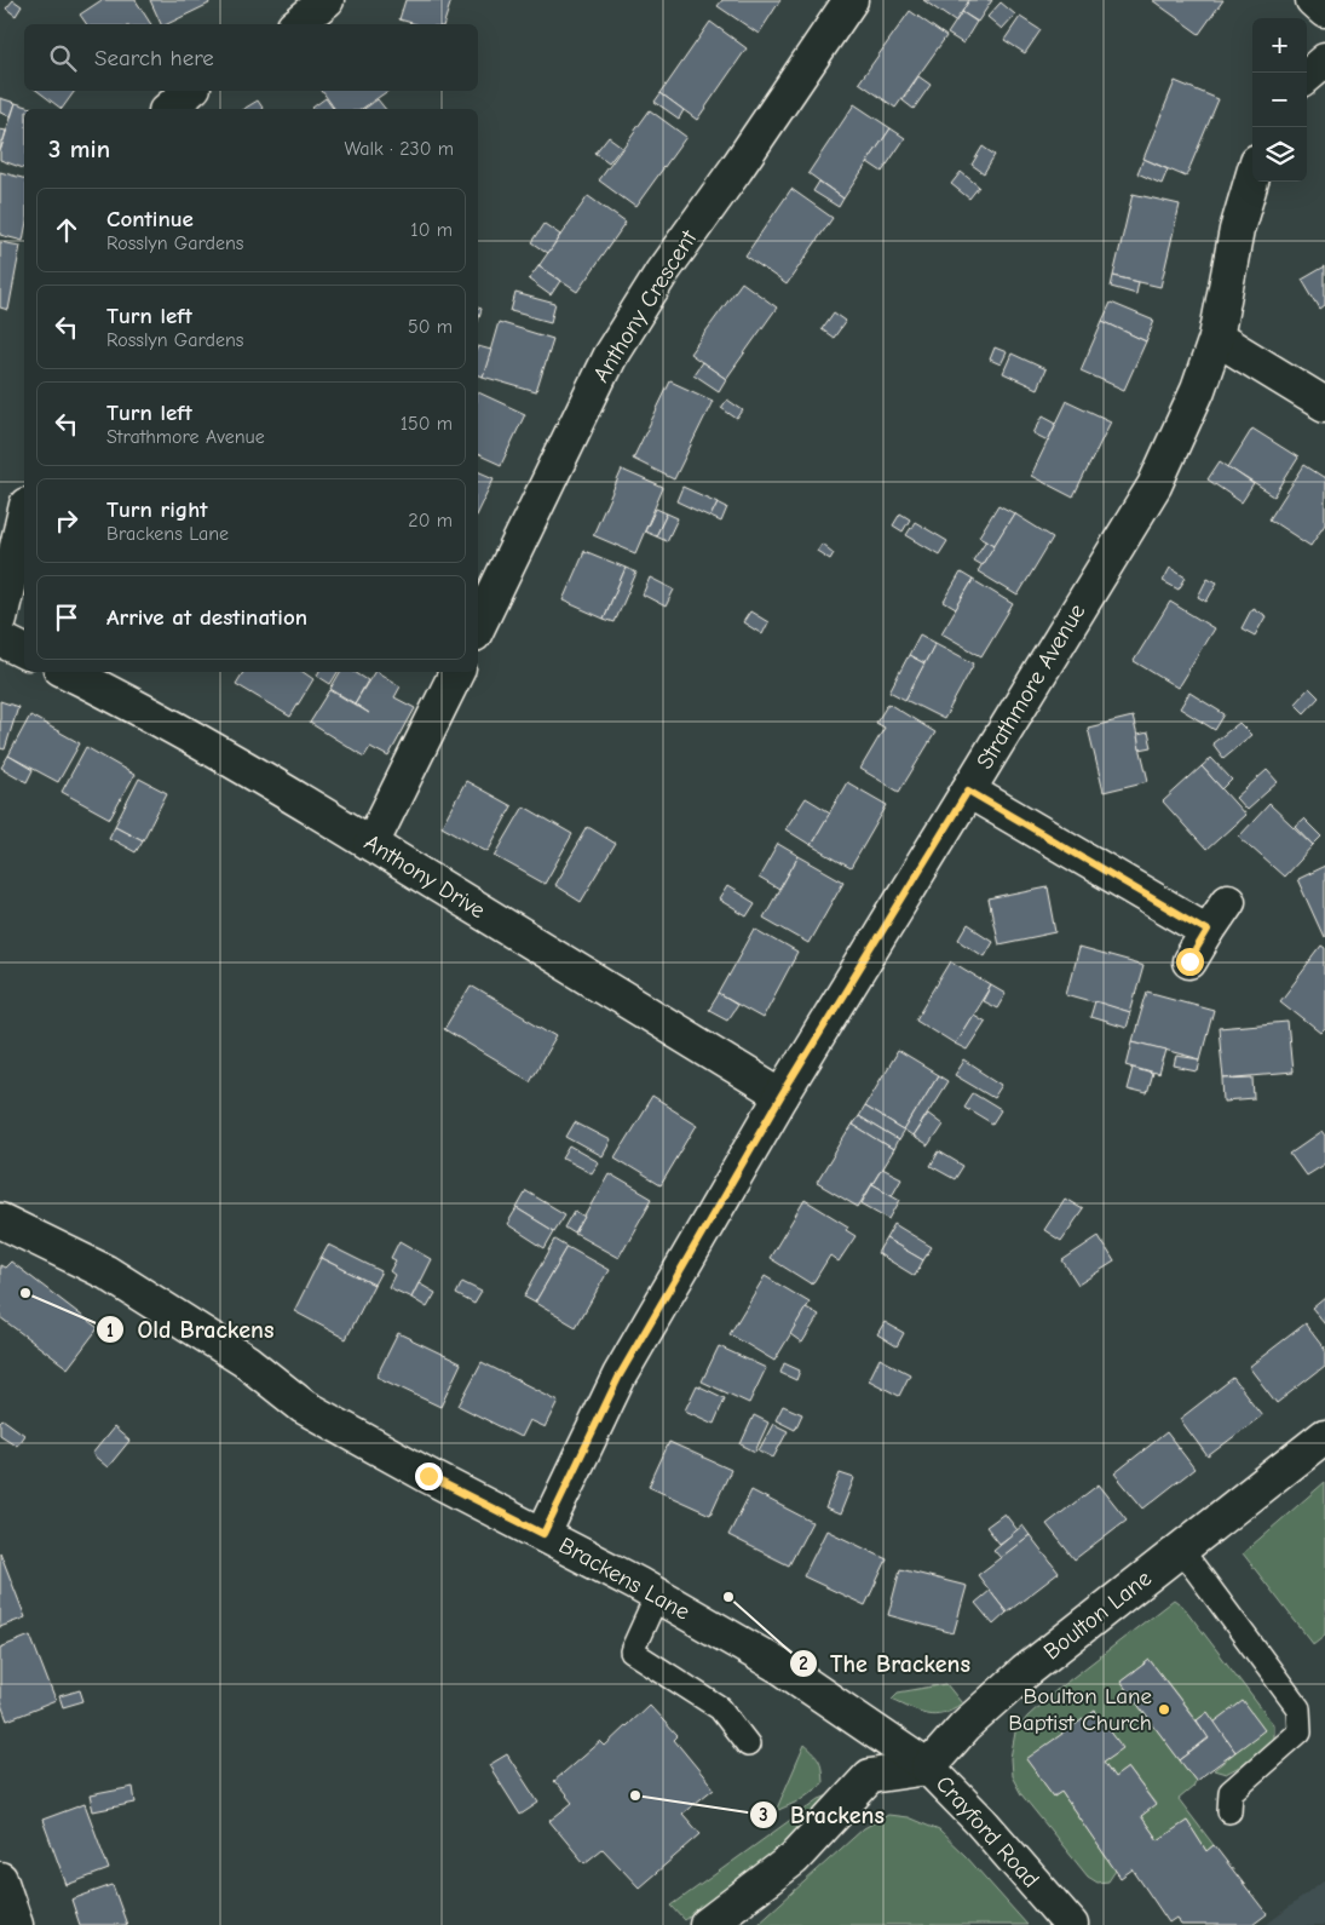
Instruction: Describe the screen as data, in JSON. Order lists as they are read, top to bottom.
{
  "streets": {
    "street": [
      "Anthony Crescent",
      "Strathmore Avenue",
      "Anthony Drive",
      "Brackens Lane",
      "Boulton Lane",
      "Crayford Road"
    ]
  },
  "crossings": [
    ["Strathmore Avenue", "Anthony Drive"],
    ["Strathmore Avenue", "Brackens Lane"],
    ["Brackens Lane", "Boulton Lane"],
    ["Brackens Lane", "Crayford Road"],
    ["Boulton Lane", "Crayford Road"]
  ],
  "places": [
    "Old Brackens",
    "The Brackens",
    "Boulton Lane Baptist Church",
    "Brackens"
  ],
  "page": {
    "map_buttons": ["+", "−"],
    "search": "Search here",
    "heading": ["3 min", "Walk · 230 m"],
    "list": [
      ["Continue", "Rosslyn Gardens", "10 m"],
      ["Turn left", "Rosslyn Gardens", "50 m"],
      ["Turn left", "Strathmore Avenue", "150 m"],
      ["Turn right", "Brackens Lane", "20 m"],
      "Arrive at destination"
    ]
  }
}
